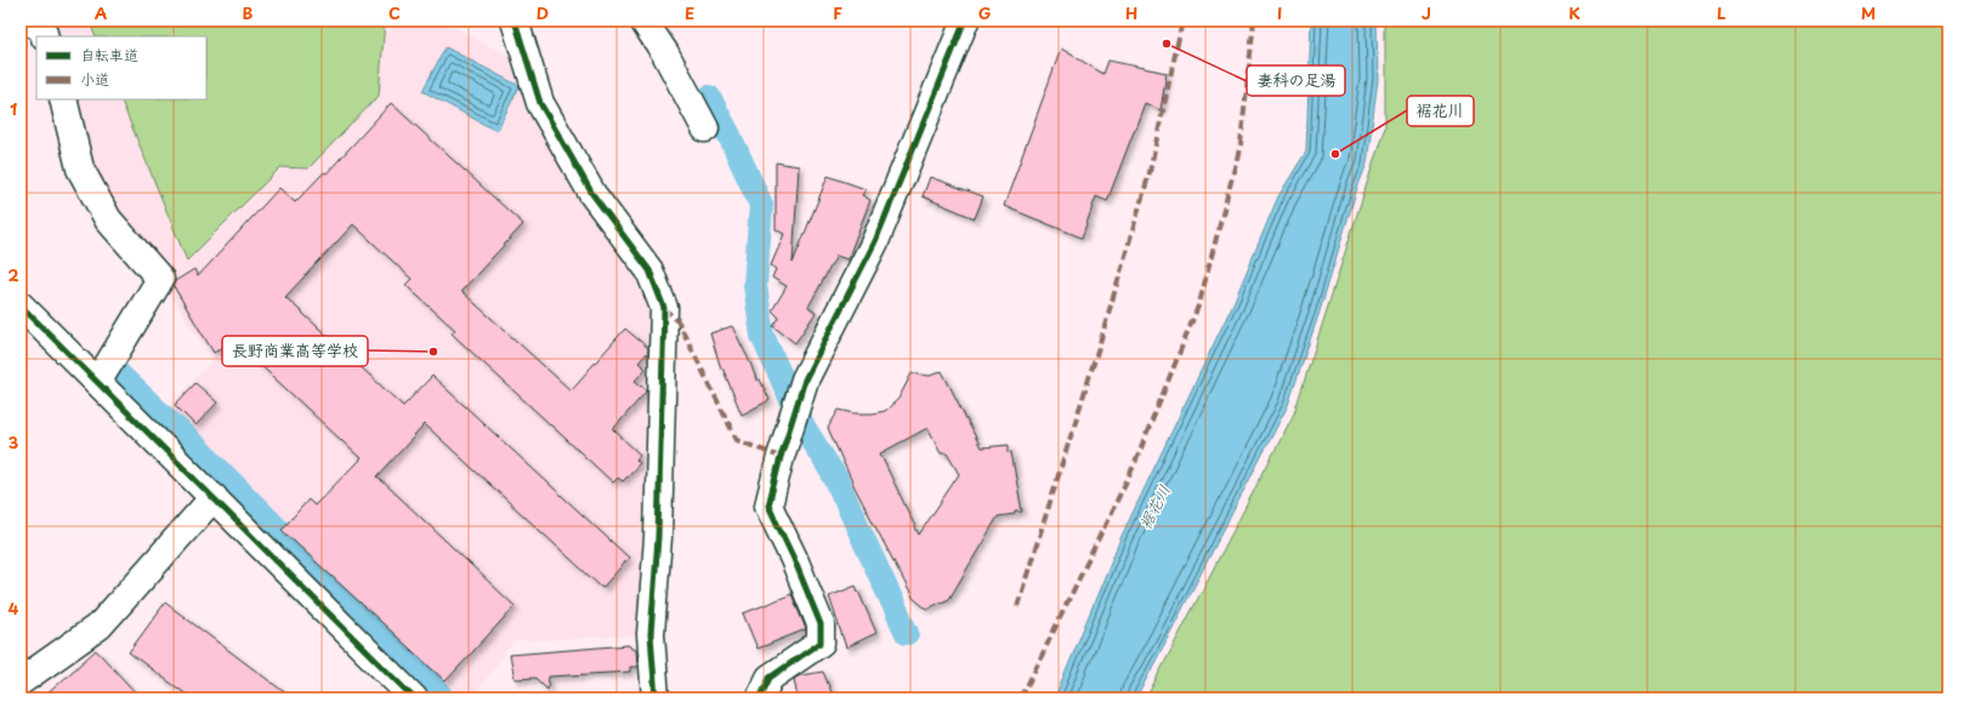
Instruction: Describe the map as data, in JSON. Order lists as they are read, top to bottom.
{
  "water": ["裾花川"],
  "places": ["妻科の足湯", "裾花川", "長野商業高等学校"],
  "legend": ["自転車道", "小道"],
  "grid": {
    "columns": [
      "A",
      "B",
      "C",
      "D",
      "E",
      "F",
      "G",
      "H",
      "I",
      "J",
      "K",
      "L",
      "M"
    ],
    "rows": [
      "1",
      "2",
      "3",
      "4"
    ]
  }
}
